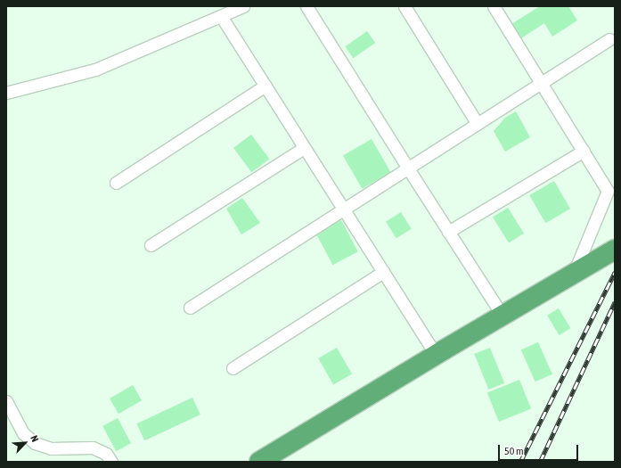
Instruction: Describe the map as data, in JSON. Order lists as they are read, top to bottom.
{
  "scale_bar": "50 m",
  "north": "top right"
}
